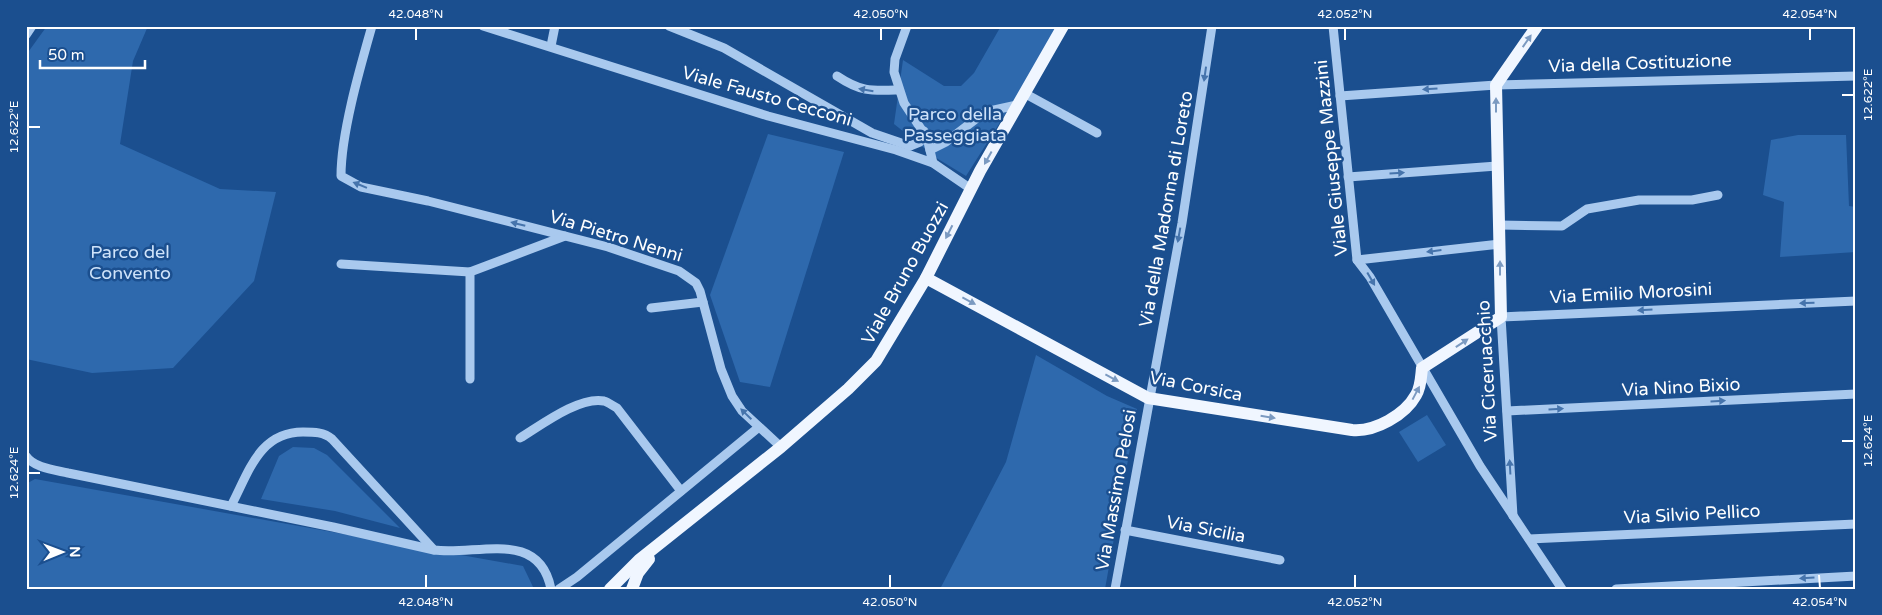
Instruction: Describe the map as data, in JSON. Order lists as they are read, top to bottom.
{
  "streets": {
    "main road": [
      "Via della Costituzione",
      "Viale Bruno Buozzi",
      "Via Ciceruacchio",
      "Via Corsica"
    ],
    "street": [
      "Viale Fausto Cecconi",
      "Viale Giuseppe Mazzini",
      "Via della Madonna di Loreto",
      "Via Pietro Nenni",
      "Via Emilio Morosini",
      "Via Nino Bixio",
      "Via Massimo Pelosi",
      "Via Silvio Pellico",
      "Via Sicilia"
    ]
  },
  "crossings": [
    ["Via della Costituzione", "Via Ciceruacchio"],
    ["Viale Fausto Cecconi", "Viale Bruno Buozzi"],
    ["Viale Giuseppe Mazzini", "Via Ciceruacchio"],
    ["Viale Giuseppe Mazzini", "Via Corsica"],
    ["Viale Giuseppe Mazzini", "Via Silvio Pellico"],
    ["Via della Madonna di Loreto", "Via Corsica"],
    ["Via della Madonna di Loreto", "Via Massimo Pelosi"],
    ["Via Pietro Nenni", "Viale Bruno Buozzi"],
    ["Viale Bruno Buozzi", "Via Corsica"],
    ["Via Emilio Morosini", "Via Ciceruacchio"],
    ["Via Ciceruacchio", "Via Nino Bixio"],
    ["Via Corsica", "Via Massimo Pelosi"],
    ["Via Massimo Pelosi", "Via Sicilia"]
  ],
  "one_way": [
    "Via della Madonna di Loreto",
    "Via Emilio Morosini",
    "Via Ciceruacchio",
    "Via Corsica",
    "Via Nino Bixio"
  ],
  "parks": ["Parco della Passeggiata", "Parco del Convento"],
  "scale_bar": "50 m",
  "north": "right",
  "coordinates": [
    "42.048°N",
    "42.050°N",
    "42.052°N",
    "42.054°N",
    "12.622°E",
    "12.624°E"
  ]
}
